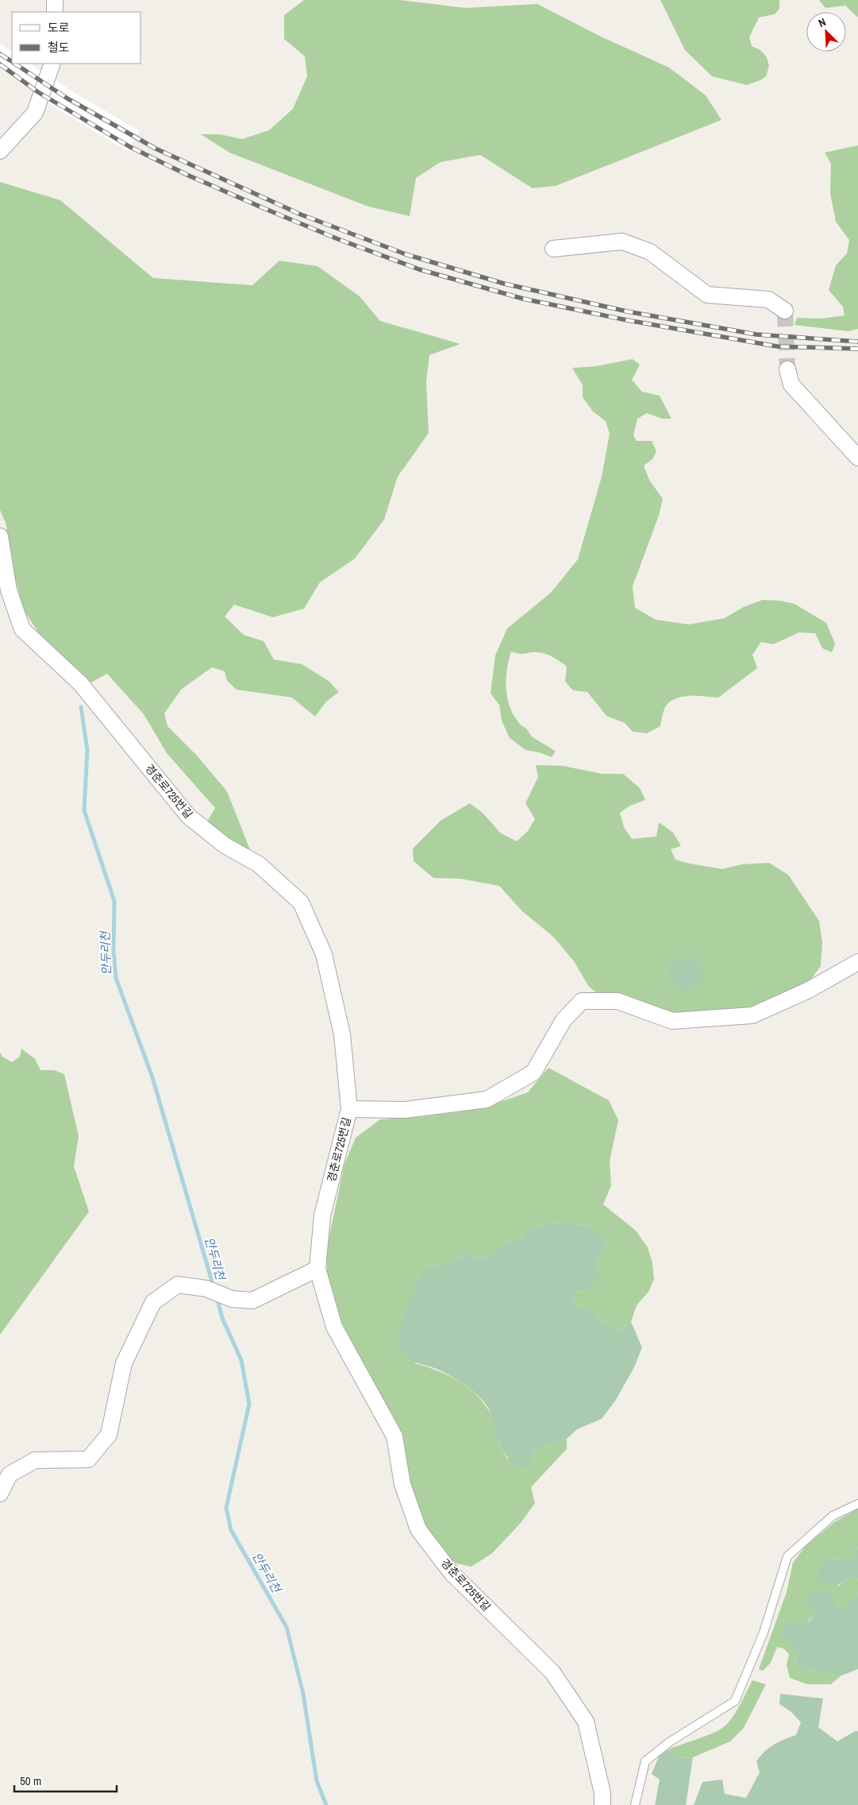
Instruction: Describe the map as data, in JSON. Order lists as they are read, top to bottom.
{
  "streets": {
    "street": ["경춘로725번길"]
  },
  "water": ["안두리천"],
  "legend": ["도로", "철도"],
  "scale_bar": "50 m",
  "north": "top left"
}
